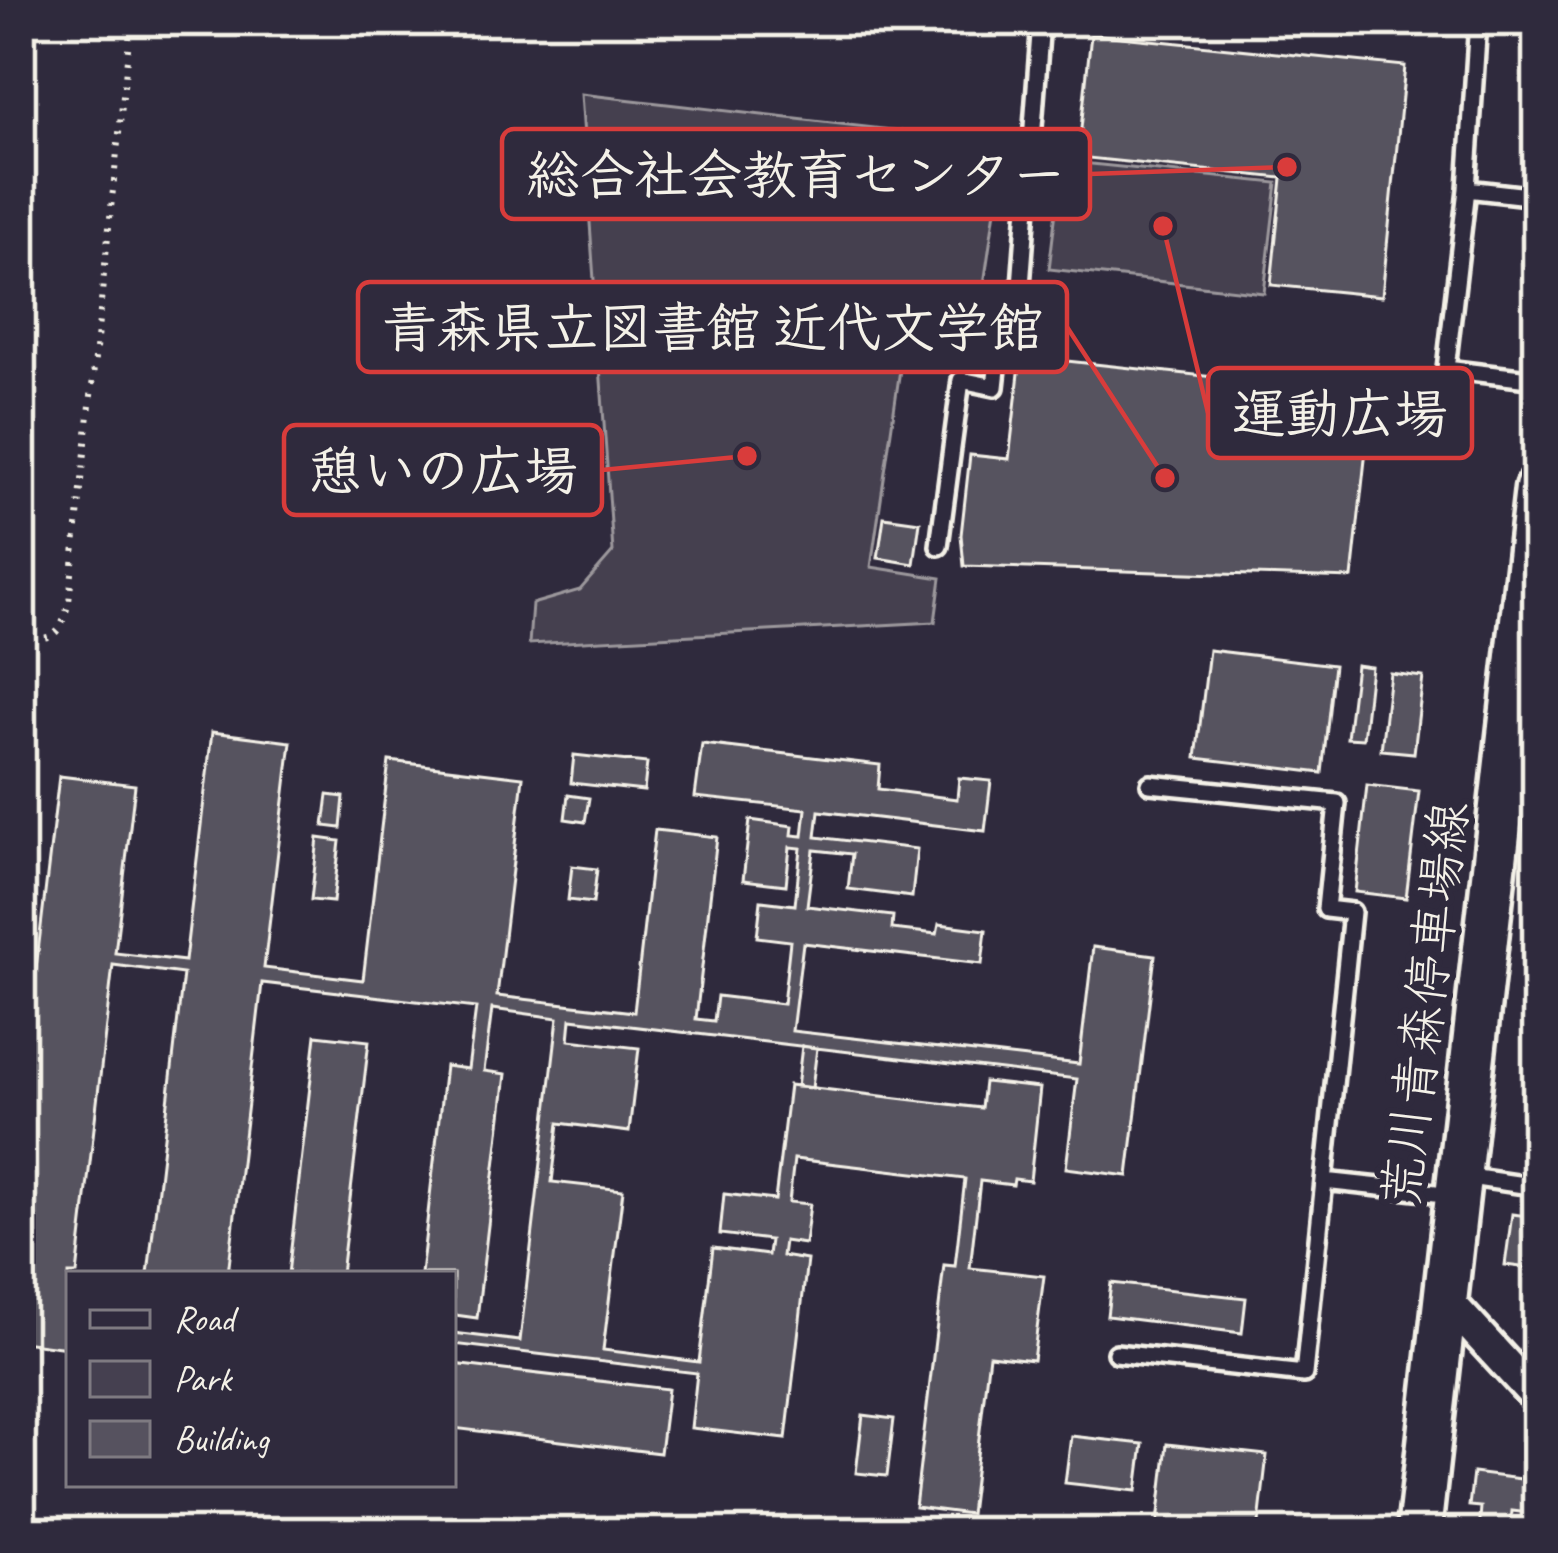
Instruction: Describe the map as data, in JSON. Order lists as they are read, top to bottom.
{
  "streets": {
    "main road": ["荒川青森停車場線"]
  },
  "places": [
    "総合社会教育センター",
    "運動広場",
    "憩いの広場",
    "青森県立図書館 近代文学館"
  ],
  "legend": ["Road", "Park", "Building"]
}
